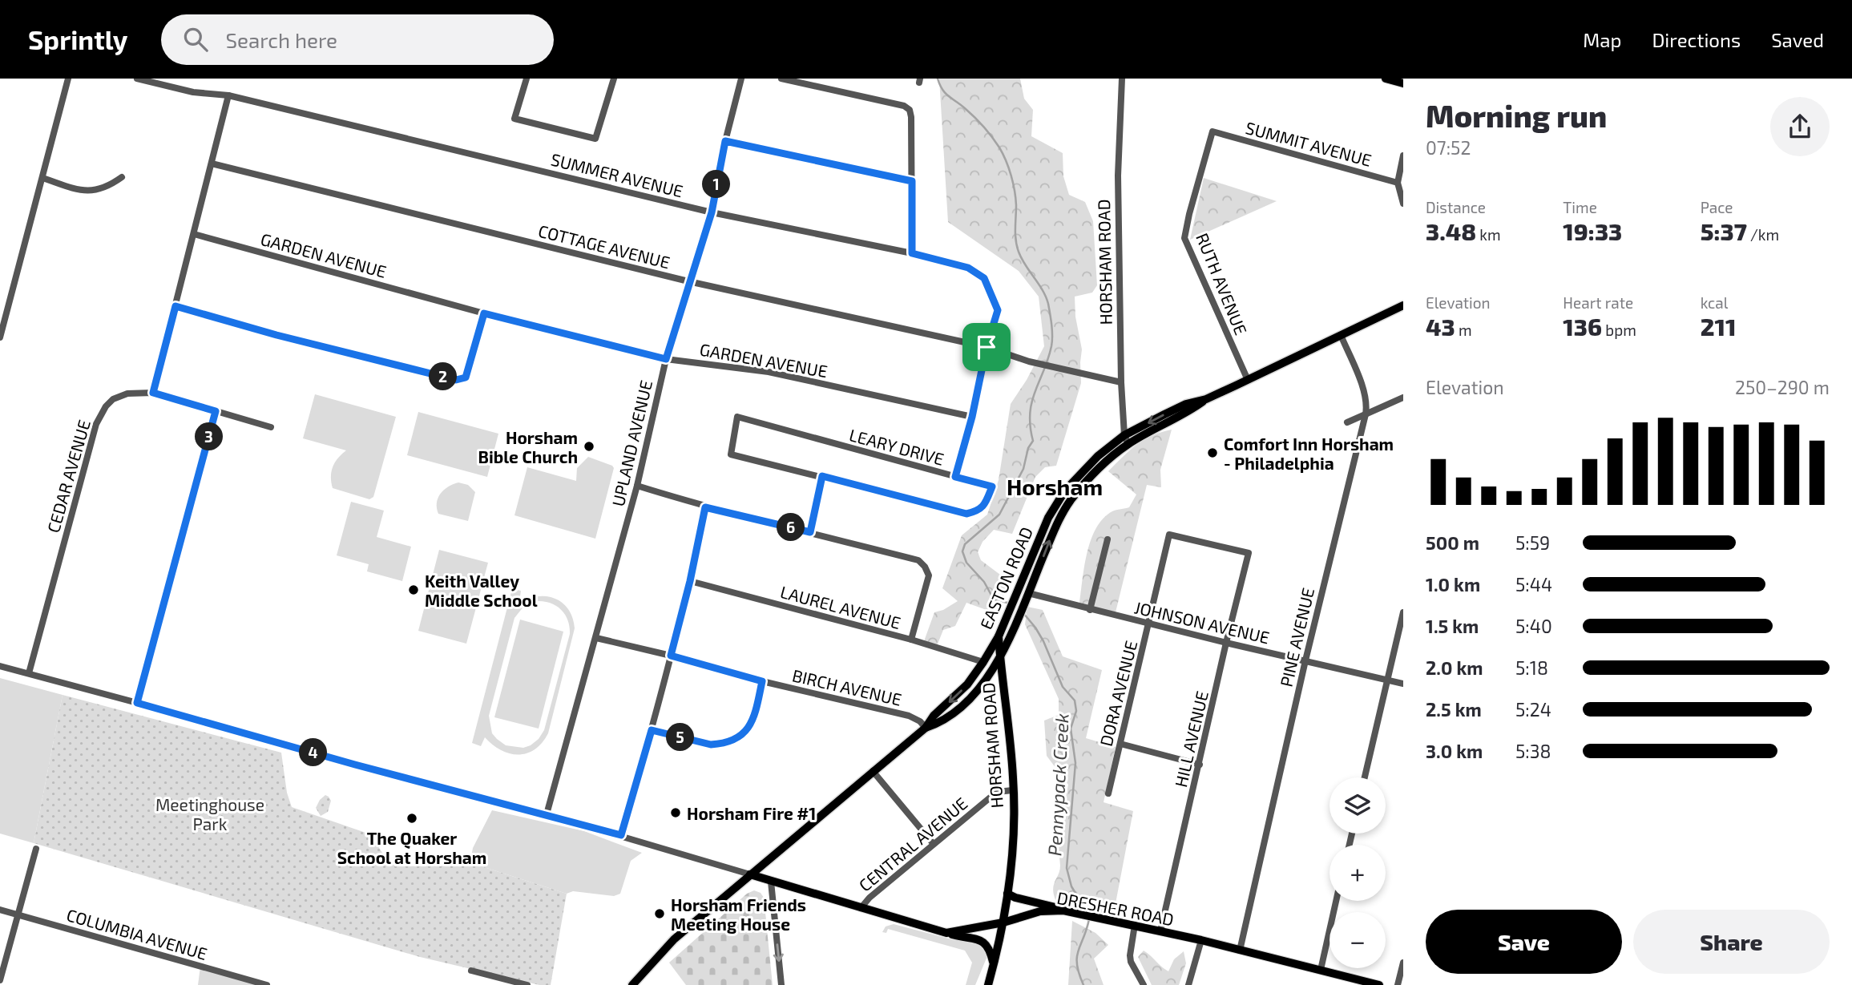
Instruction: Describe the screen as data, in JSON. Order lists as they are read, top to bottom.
{
  "streets": {
    "highway": ["EASTON ROAD"],
    "main road": ["HORSHAM ROAD", "DRESHER ROAD"],
    "street": [
      "SUMMIT AVENUE",
      "SUMMER AVENUE",
      "COTTAGE AVENUE",
      "GARDEN AVENUE",
      "RUTH AVENUE",
      "UPLAND AVENUE",
      "LEARY DRIVE",
      "CEDAR AVENUE",
      "LAUREL AVENUE",
      "JOHNSON AVENUE",
      "PINE AVENUE",
      "BIRCH AVENUE",
      "DORA AVENUE",
      "HILL AVENUE",
      "CENTRAL AVENUE",
      "COLUMBIA AVENUE"
    ]
  },
  "crossings": [
    ["SUMMIT AVENUE", "RUTH AVENUE"],
    ["SUMMER AVENUE", "COTTAGE AVENUE"],
    ["SUMMER AVENUE", "GARDEN AVENUE"],
    ["SUMMER AVENUE", "UPLAND AVENUE"],
    ["SUMMER AVENUE", "LEARY DRIVE"],
    ["COTTAGE AVENUE", "HORSHAM ROAD"],
    ["COTTAGE AVENUE", "UPLAND AVENUE"],
    ["GARDEN AVENUE", "UPLAND AVENUE"],
    ["HORSHAM ROAD", "EASTON ROAD"],
    ["HORSHAM ROAD", "CENTRAL AVENUE"],
    ["HORSHAM ROAD", "DRESHER ROAD"],
    ["RUTH AVENUE", "EASTON ROAD"],
    ["UPLAND AVENUE", "BIRCH AVENUE"],
    ["EASTON ROAD", "LAUREL AVENUE"],
    ["EASTON ROAD", "JOHNSON AVENUE"],
    ["EASTON ROAD", "PINE AVENUE"],
    ["EASTON ROAD", "BIRCH AVENUE"],
    ["EASTON ROAD", "DRESHER ROAD"],
    ["JOHNSON AVENUE", "PINE AVENUE"],
    ["JOHNSON AVENUE", "DORA AVENUE"],
    ["JOHNSON AVENUE", "HILL AVENUE"],
    ["PINE AVENUE", "DRESHER ROAD"],
    ["DORA AVENUE", "HILL AVENUE"],
    ["HILL AVENUE", "DRESHER ROAD"],
    ["CENTRAL AVENUE", "DRESHER ROAD"]
  ],
  "districts": ["Horsham"],
  "water": ["Pennypack Creek"],
  "parks": ["Meetinghouse Park"],
  "places": [
    "Horsham Bible Church",
    "Comfort Inn Horsham - Philadelphia",
    "Keith Valley Middle School",
    "Horsham Fire #1",
    "The Quaker School at Horsham",
    "Horsham Friends Meeting House"
  ],
  "page": {
    "header": "Sprintly",
    "search": "Search here",
    "nav": ["Map", "Directions", "Saved"],
    "heading": ["Morning run", "07:52"],
    "pins": [
      "1",
      "2",
      "3",
      "6",
      "5",
      "4"
    ],
    "stats": [
      ["Distance", "3.48 km"],
      ["Time", "19:33"],
      ["Pace", "5:37 /km"],
      ["Elevation", "43 m"],
      ["Heart rate", "136 bpm"],
      ["kcal", "211"]
    ],
    "chart": ["Elevation", "250–290 m"],
    "list": [
      {
        "name": "500 m",
        "note": "5:59"
      },
      {
        "name": "1.0 km",
        "note": "5:44"
      },
      {
        "name": "1.5 km",
        "note": "5:40"
      },
      {
        "name": "2.0 km",
        "note": "5:18"
      },
      {
        "name": "2.5 km",
        "note": "5:24"
      },
      {
        "name": "3.0 km",
        "note": "5:38"
      }
    ],
    "map_buttons": ["+", "−"],
    "buttons": ["Save", "Share"]
  }
}
